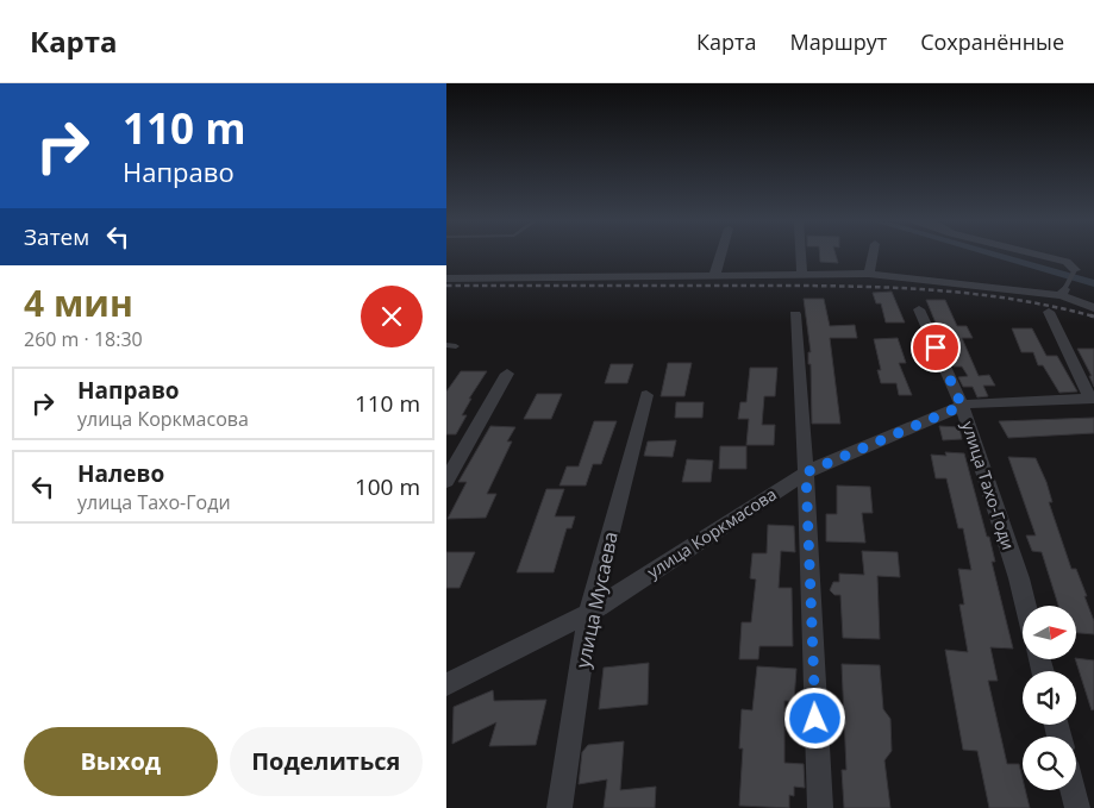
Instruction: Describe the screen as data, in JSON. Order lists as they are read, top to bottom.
{
  "streets": {
    "street": ["улица Тахо-Годи", "улица Коркмасова", "улица Мусаева"]
  },
  "crossings": [
    ["улица Тахо-Годи", "улица Коркмасова"],
    ["улица Коркмасова", "улица Мусаева"]
  ],
  "north": "right",
  "page": {
    "header": "Карта",
    "nav": ["Карта", "Маршрут", "Сохранённые"],
    "turn": ["110 m", "Направо"],
    "then": "Затем",
    "heading": ["4 мин", "260 m · 18:30"],
    "list": [
      {
        "name": "Направо",
        "note": "улица Коркмасова",
        "value": "110 m"
      },
      {
        "name": "Налево",
        "note": "улица Тахо-Годи",
        "value": "100 m"
      }
    ],
    "buttons": ["Выход", "Поделиться"]
  }
}
